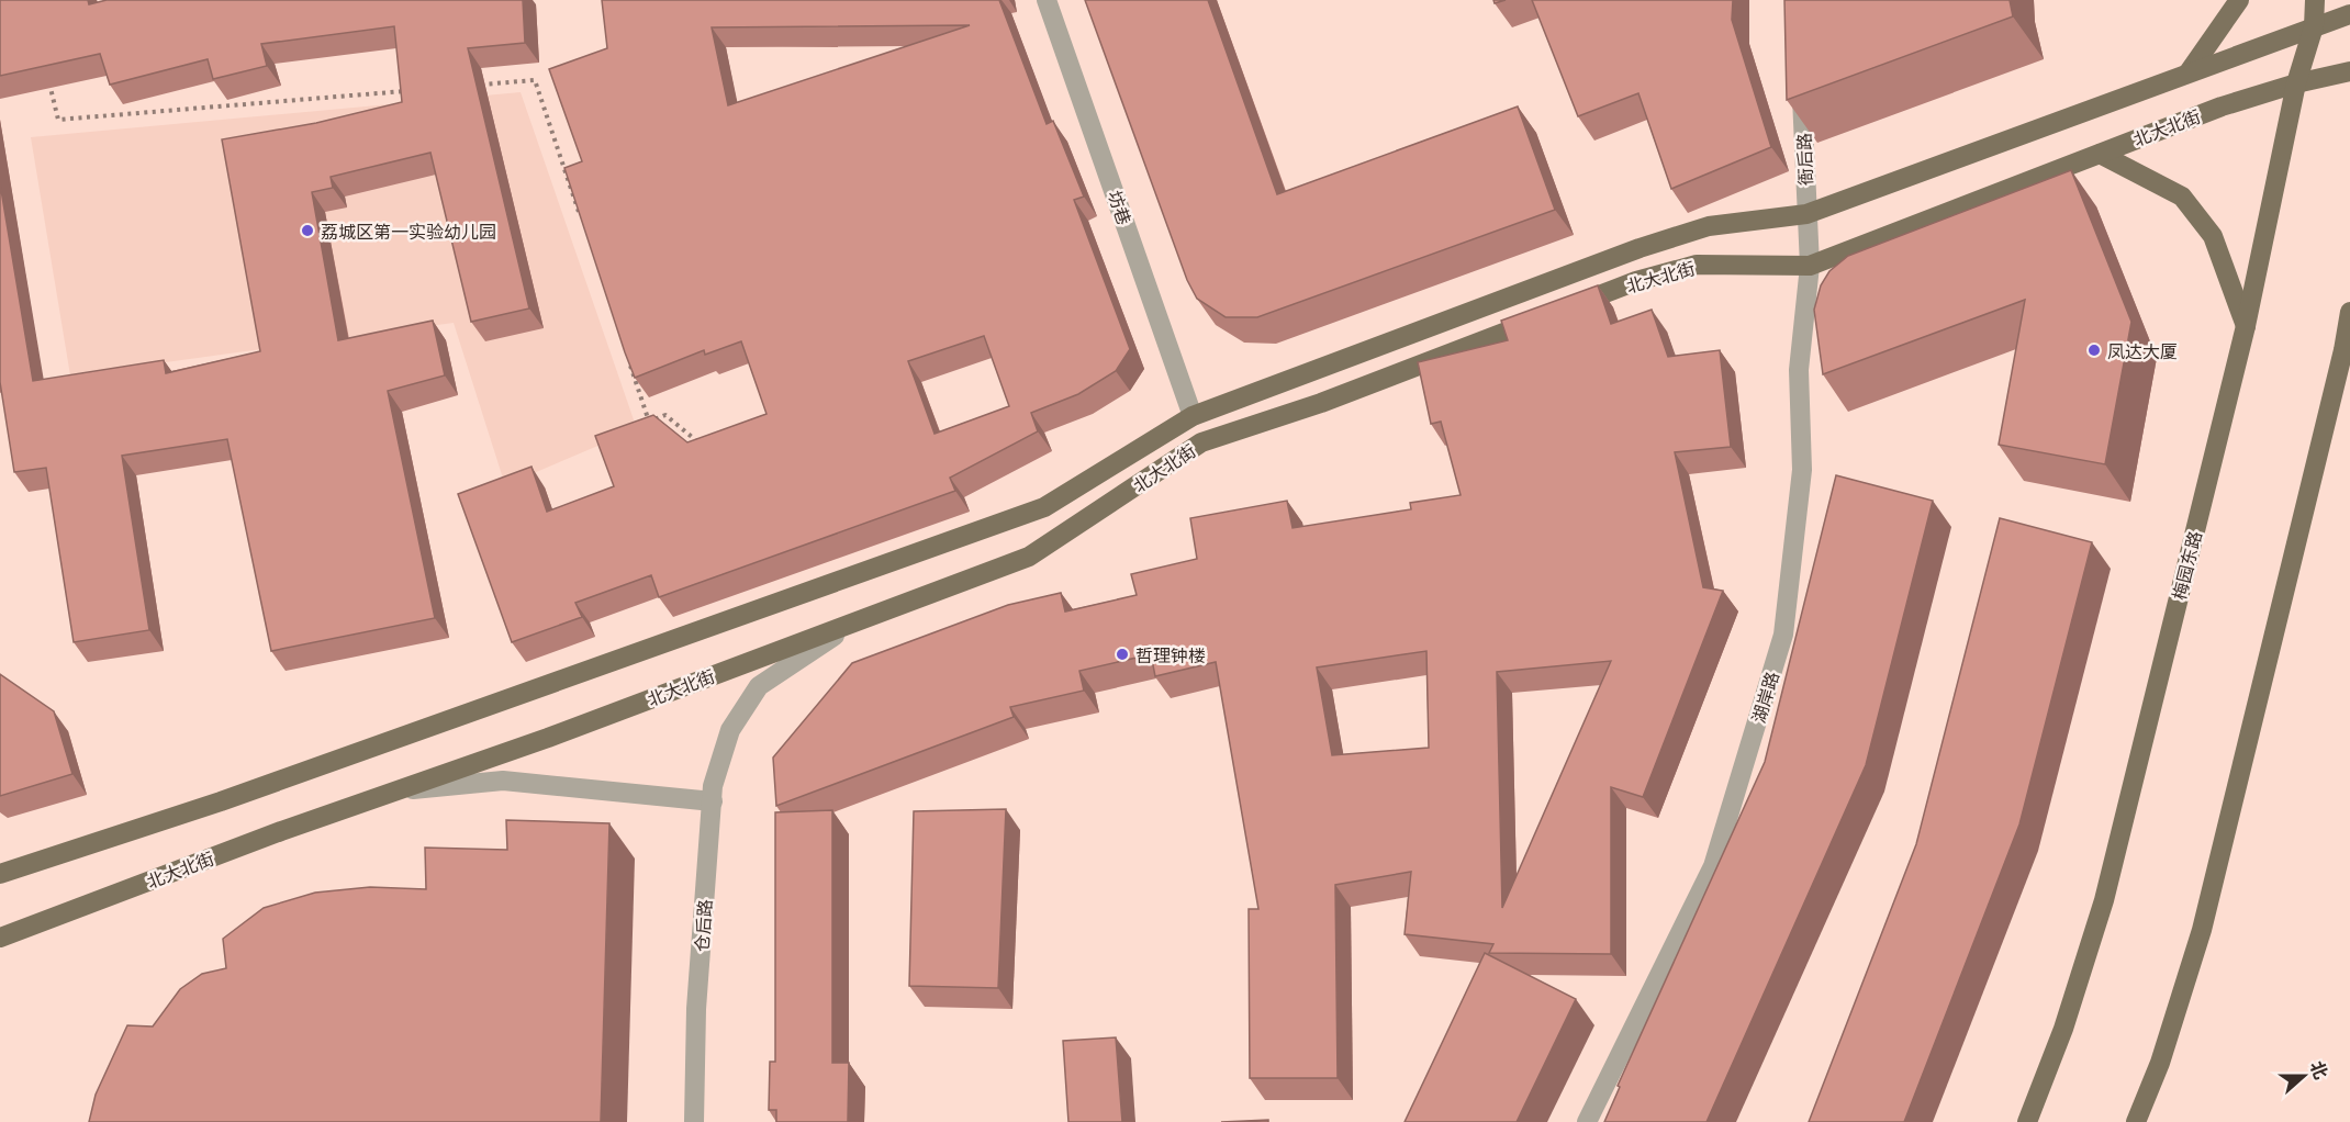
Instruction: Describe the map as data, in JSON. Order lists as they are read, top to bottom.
{
  "streets": {
    "main road": ["北大北街", "梅园东路"],
    "street": [
      "衙后路",
      "坊巷",
      "湖岸路",
      "仓后路"
    ]
  },
  "crossings": [
    ["北大北街", "衙后路"],
    ["北大北街", "坊巷"],
    ["北大北街", "梅园东路"],
    ["北大北街", "湖岸路"],
    ["北大北街", "仓后路"],
    ["衙后路", "湖岸路"]
  ],
  "places": ["荔城区第一实验幼儿园", "凤达大厦", "哲理钟楼"],
  "north": "right"
}
